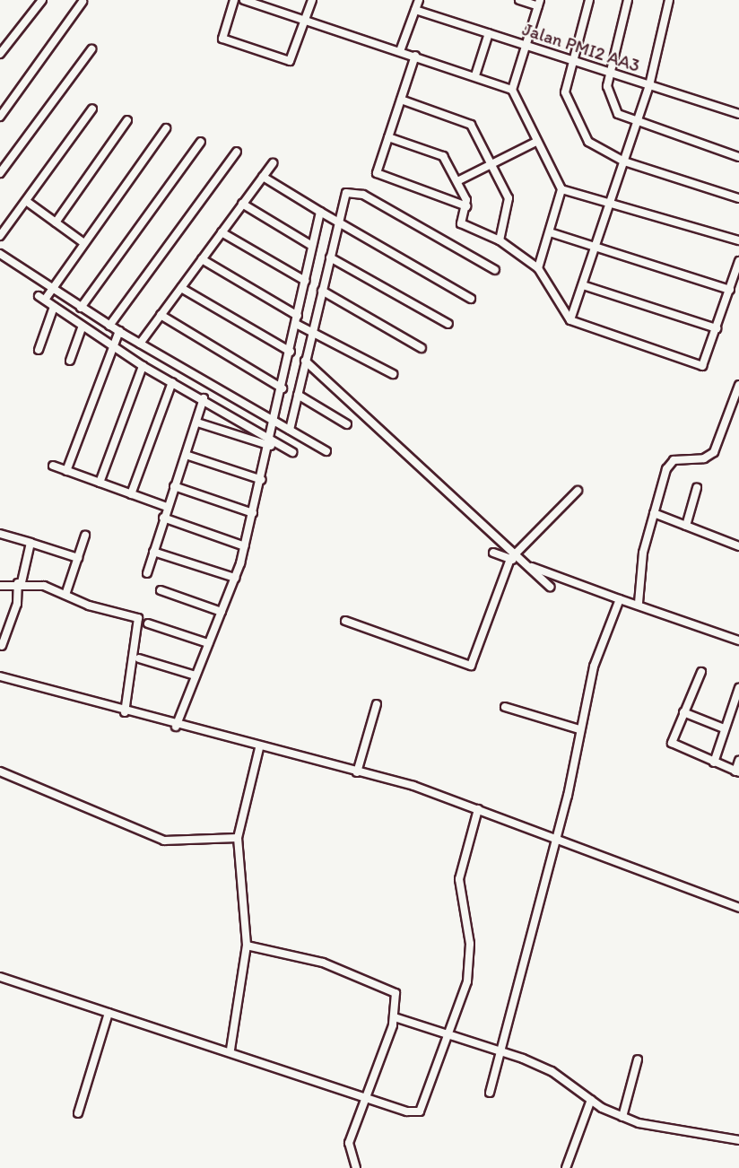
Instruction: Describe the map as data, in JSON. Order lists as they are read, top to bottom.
{
  "streets": {
    "street": ["Jalan PMI2 AA3"]
  }
}
